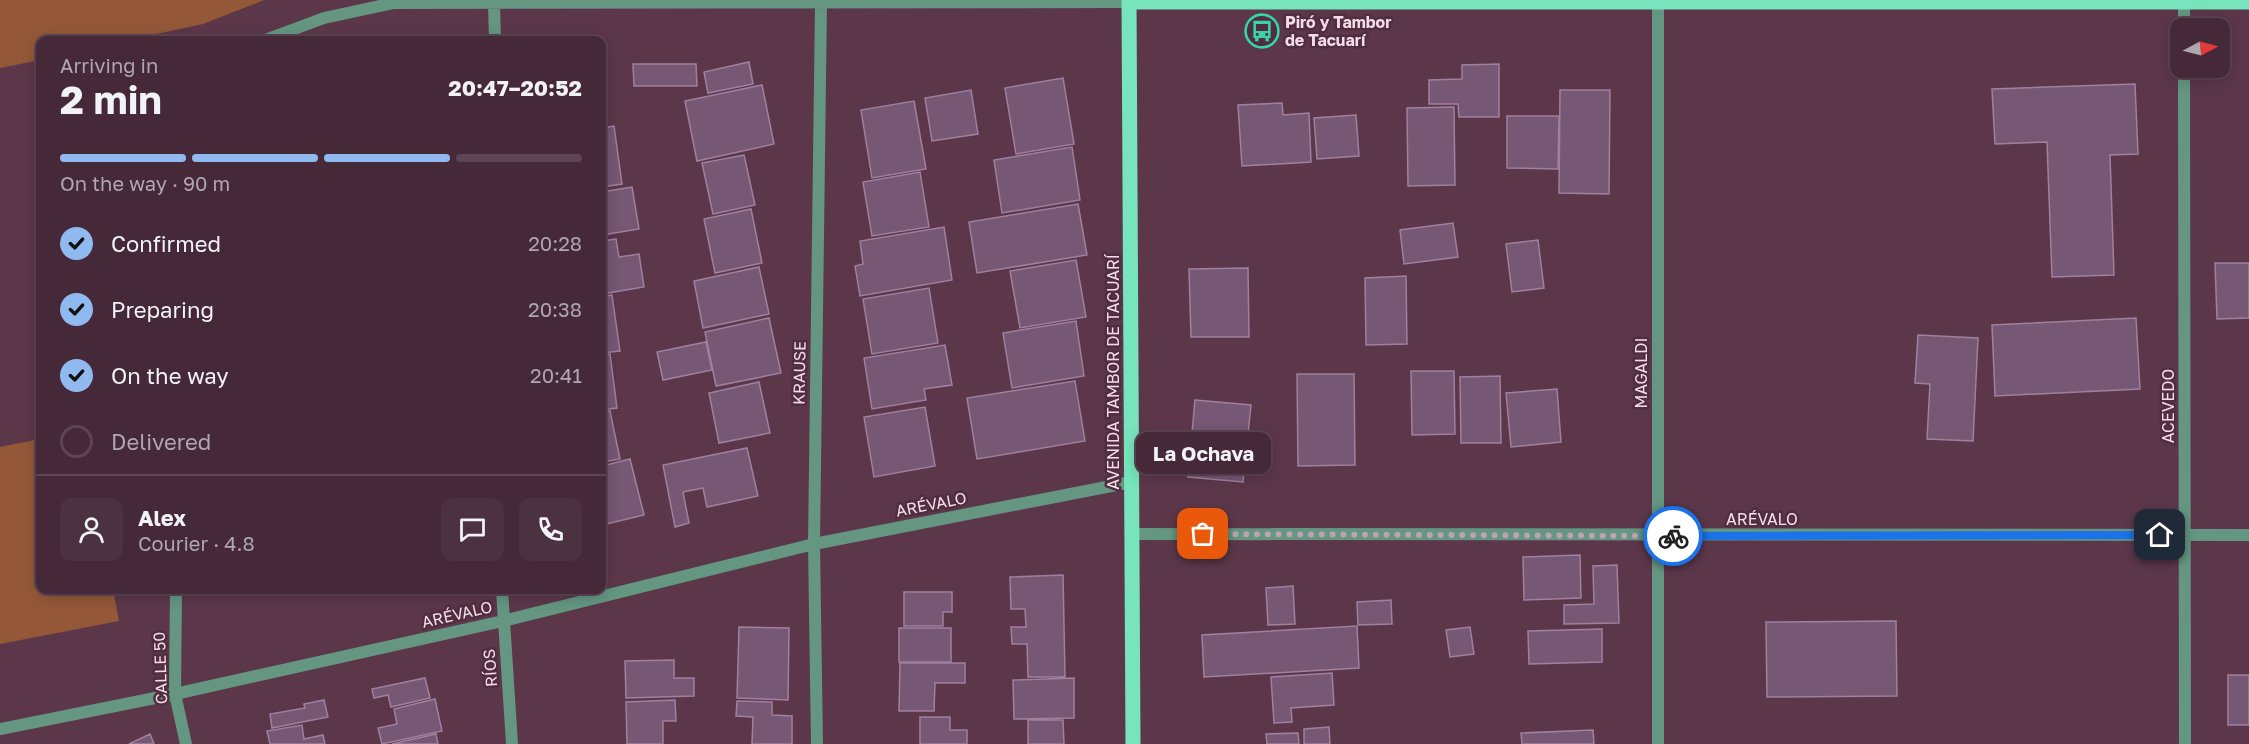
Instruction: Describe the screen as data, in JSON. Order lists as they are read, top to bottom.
{
  "streets": {
    "main road": ["AVENIDA TAMBOR DE TACUARÍ"],
    "street": [
      "KRAUSE",
      "MAGALDI",
      "ACEVEDO",
      "ARÉVALO",
      "CALLE 50",
      "RÍOS"
    ]
  },
  "crossings": [
    ["AVENIDA TAMBOR DE TACUARÍ", "ARÉVALO"],
    ["KRAUSE", "ARÉVALO"],
    ["MAGALDI", "ARÉVALO"],
    ["ACEVEDO", "ARÉVALO"],
    ["ARÉVALO", "CALLE 50"],
    ["ARÉVALO", "RÍOS"]
  ],
  "places": {
    "bus stop": ["Piró y Tambor de Tacuarí"],
    "other": ["La Ochava"]
  },
  "north": "right",
  "page": {
    "heading": ["2 min", "Arriving in", "20:47–20:52"],
    "panel": ["Alex", "Courier · 4.8"],
    "bar": "On the way · 90 m",
    "list": [
      ["Confirmed", "20:28"],
      ["Preparing", "20:38"],
      ["On the way", "20:41"],
      "Delivered"
    ],
    "bubble": "La Ochava"
  }
}
